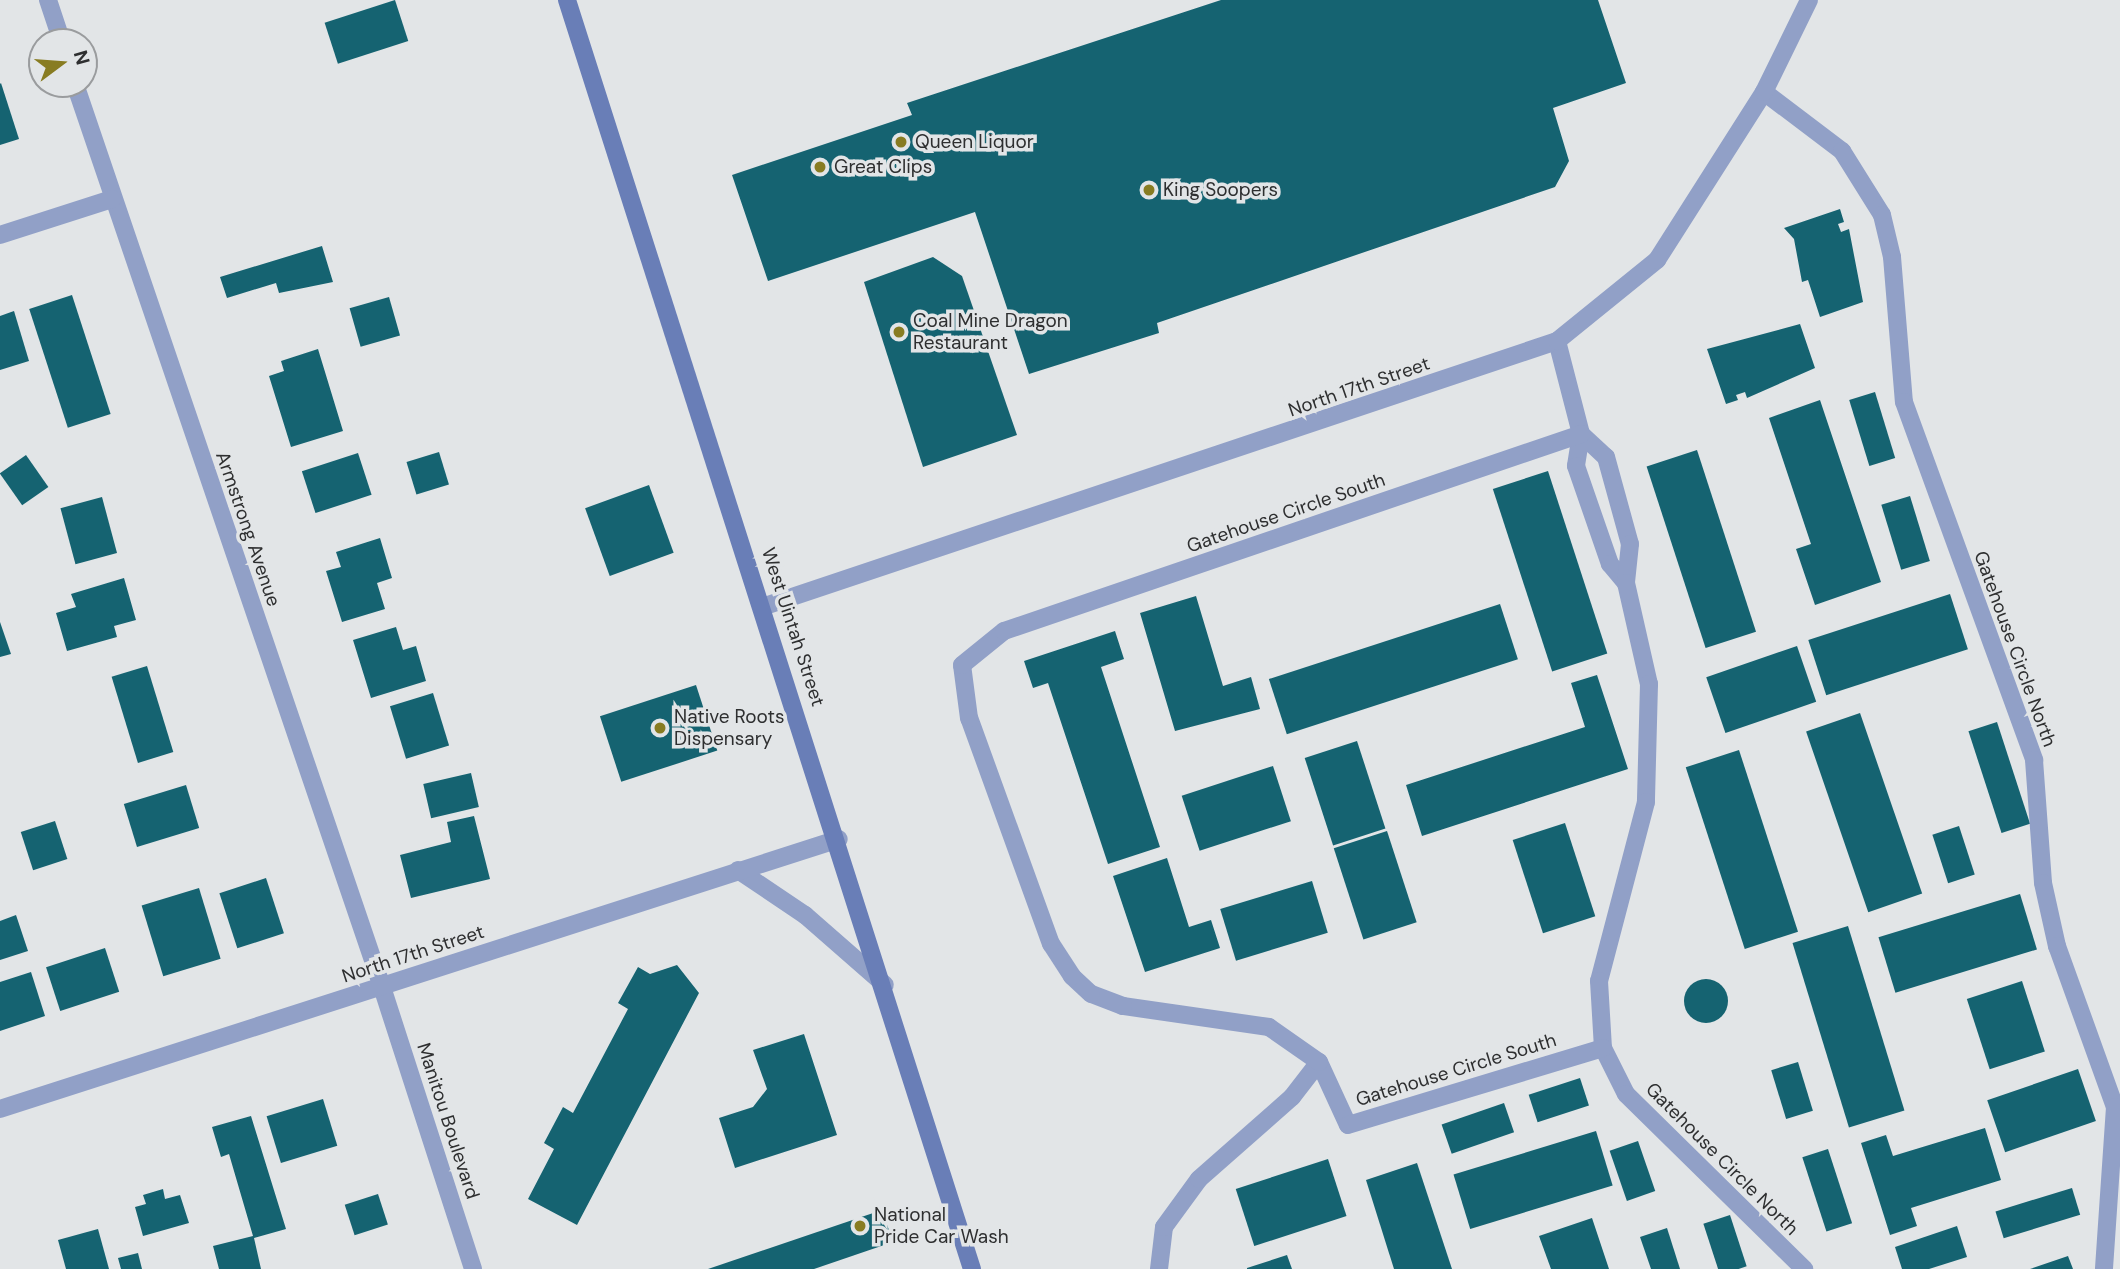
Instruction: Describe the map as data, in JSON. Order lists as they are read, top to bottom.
{
  "streets": {
    "main road": ["West Uintah Street"],
    "street": [
      "North 17th Street",
      "Gatehouse Circle South",
      "Armstrong Avenue",
      "Gatehouse Circle North",
      "Manitou Boulevard"
    ]
  },
  "crossings": [
    ["North 17th Street", "Armstrong Avenue"],
    ["North 17th Street", "West Uintah Street"],
    ["North 17th Street", "Gatehouse Circle North"],
    ["North 17th Street", "Manitou Boulevard"],
    ["Gatehouse Circle South", "Gatehouse Circle North"],
    ["Armstrong Avenue", "Manitou Boulevard"]
  ],
  "places": [
    "Queen Liquor",
    "Great Clips",
    "King Soopers",
    "Coal Mine Dragon Restaurant",
    "Native Roots Dispensary",
    "National Pride Car Wash"
  ],
  "north": "right"
}
